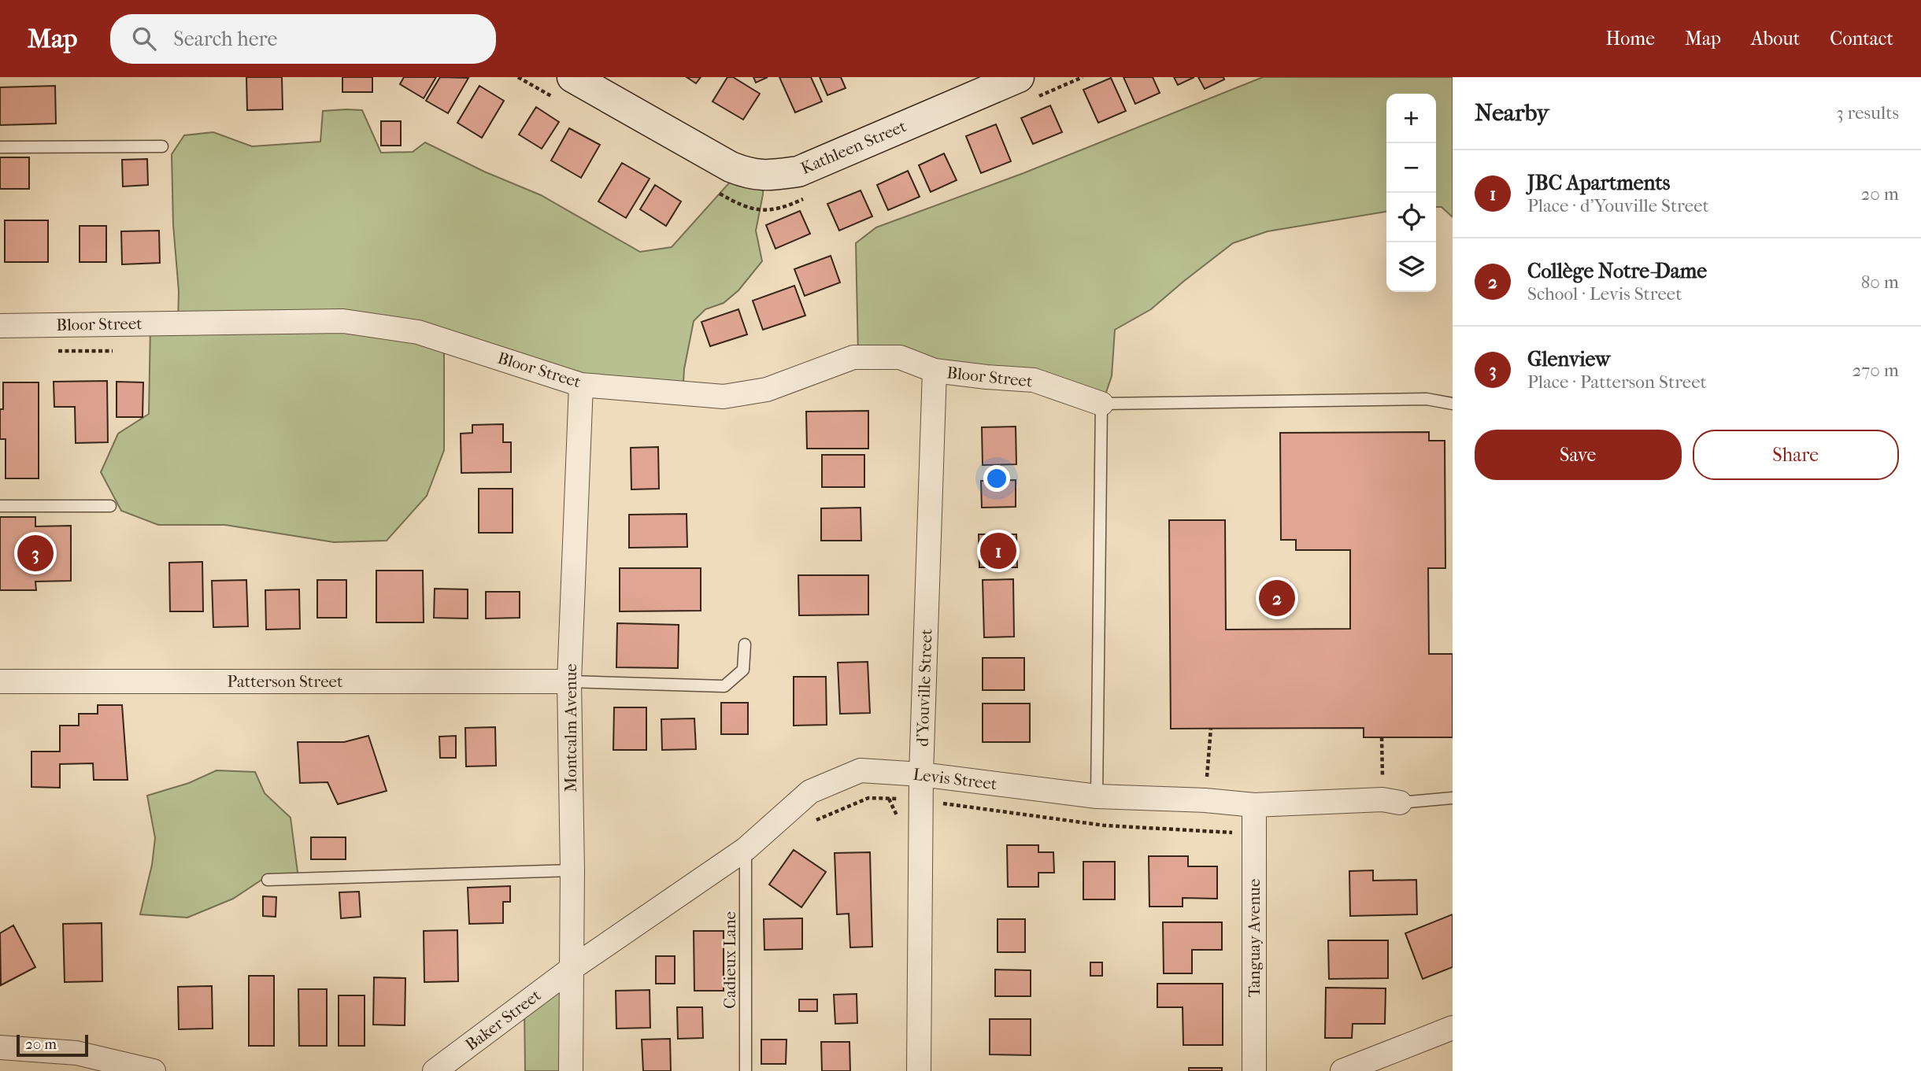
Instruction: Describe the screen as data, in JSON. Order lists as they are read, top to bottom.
{
  "streets": {
    "street": [
      "Kathleen Street",
      "Bloor Street",
      "Patterson Street",
      "d'Youville Street",
      "Montcalm Avenue",
      "Levis Street",
      "Tanguay Avenue",
      "Baker Street"
    ],
    "lane": ["Cadieux Lane"]
  },
  "crossings": [
    ["Bloor Street", "d'Youville Street"],
    ["Bloor Street", "Montcalm Avenue"],
    ["Patterson Street", "Montcalm Avenue"],
    ["d'Youville Street", "Levis Street"],
    ["Montcalm Avenue", "Levis Street"],
    ["Montcalm Avenue", "Baker Street"],
    ["Levis Street", "Tanguay Avenue"],
    ["Levis Street", "Cadieux Lane"],
    ["Levis Street", "Baker Street"]
  ],
  "scale_bar": "20 m",
  "page": {
    "header": "Map",
    "search": "Search here",
    "nav": [
      "Home",
      "Map",
      "About",
      "Contact"
    ],
    "heading": ["Nearby", "3 results"],
    "map_buttons": ["+", "−"],
    "list": [
      {
        "mark": "1",
        "name": "JBC Apartments",
        "note": "Place · d'Youville Street",
        "value": "20 m"
      },
      {
        "mark": "2",
        "name": "Collège Notre-Dame",
        "note": "School · Levis Street",
        "value": "80 m"
      },
      {
        "mark": "3",
        "name": "Glenview",
        "note": "Place · Patterson Street",
        "value": "270 m"
      }
    ],
    "buttons": ["Save", "Share"],
    "pins": ["1", "3", "2"],
    "scale": "20 m"
  }
}
